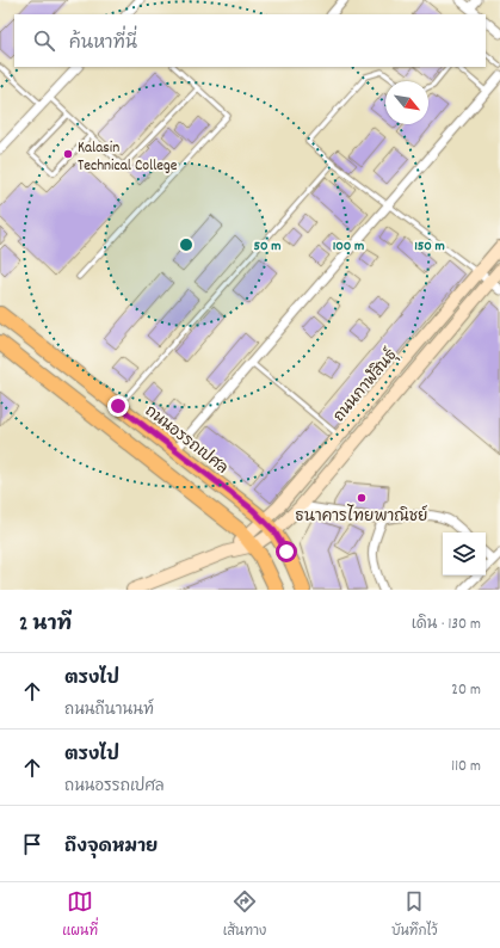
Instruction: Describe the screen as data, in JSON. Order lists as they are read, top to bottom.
{
  "streets": {
    "main road": ["ถนนกาฬสินธุ์", "ถนนอรรถเปศล"]
  },
  "crossings": [
    ["ถนนกาฬสินธุ์", "ถนนอรรถเปศล"]
  ],
  "places": ["Kalasin Technical College", "ธนาคารไทยพาณิชย์"],
  "north": "bottom right",
  "page": {
    "search": "ค้นหาที่นี่",
    "heading": ["2 นาที", "เดิน · 130 m"],
    "list": [
      ["ตรงไป", "ถนนถีนานนท์", "20 m"],
      ["ตรงไป", "ถนนอรรถเปศล", "110 m"],
      "ถึงจุดหมาย"
    ],
    "nav": ["แผนที่", "เส้นทาง", "บันทึกไว้"]
  },
  "rings": ["50 m", "100 m", "150 m"]
}
